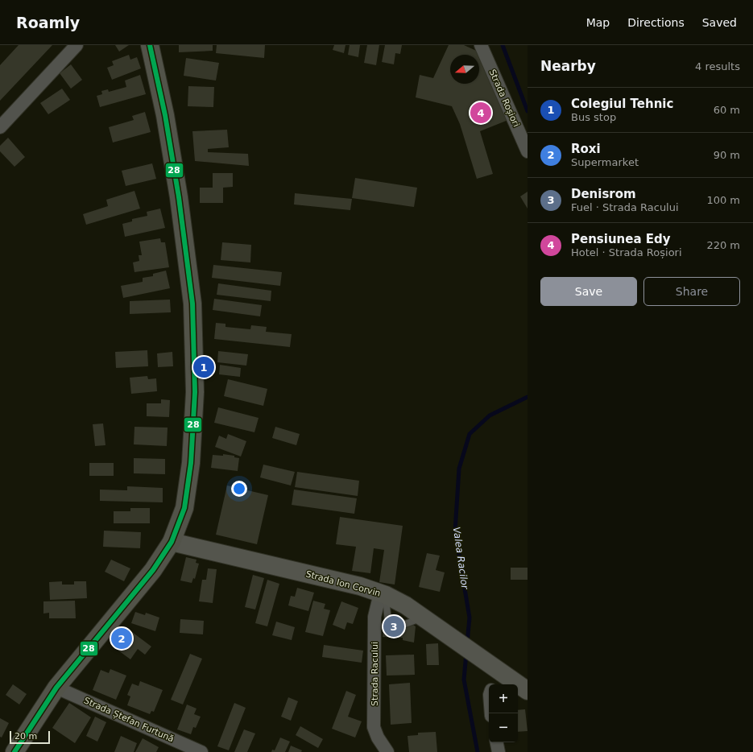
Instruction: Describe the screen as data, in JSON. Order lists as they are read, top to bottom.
{
  "streets": {
    "street": [
      "Strada Roșiori",
      "Strada Ion Corvin",
      "Strada Racului",
      "Strada Ștefan Furtună"
    ]
  },
  "crossings": [
    ["Strada Ion Corvin", "Strada Racului"]
  ],
  "water": ["Valea Racilor"],
  "lines": ["transit line 28"],
  "scale_bar": "20 m",
  "north": "left",
  "page": {
    "header": "Roamly",
    "nav": ["Map", "Directions", "Saved"],
    "heading": ["Nearby", "4 results"],
    "list": [
      {
        "mark": "1",
        "name": "Colegiul Tehnic",
        "note": "Bus stop",
        "value": "60 m"
      },
      {
        "mark": "2",
        "name": "Roxi",
        "note": "Supermarket",
        "value": "90 m"
      },
      {
        "mark": "3",
        "name": "Denisrom",
        "note": "Fuel · Strada Racului",
        "value": "100 m"
      },
      {
        "mark": "4",
        "name": "Pensiunea Edy",
        "note": "Hotel · Strada Roșiori",
        "value": "220 m"
      }
    ],
    "pins": [
      "4",
      "1",
      "3",
      "2"
    ],
    "buttons": ["Save", "Share"],
    "map_buttons": ["+", "−"],
    "scale": "20 m"
  }
}
